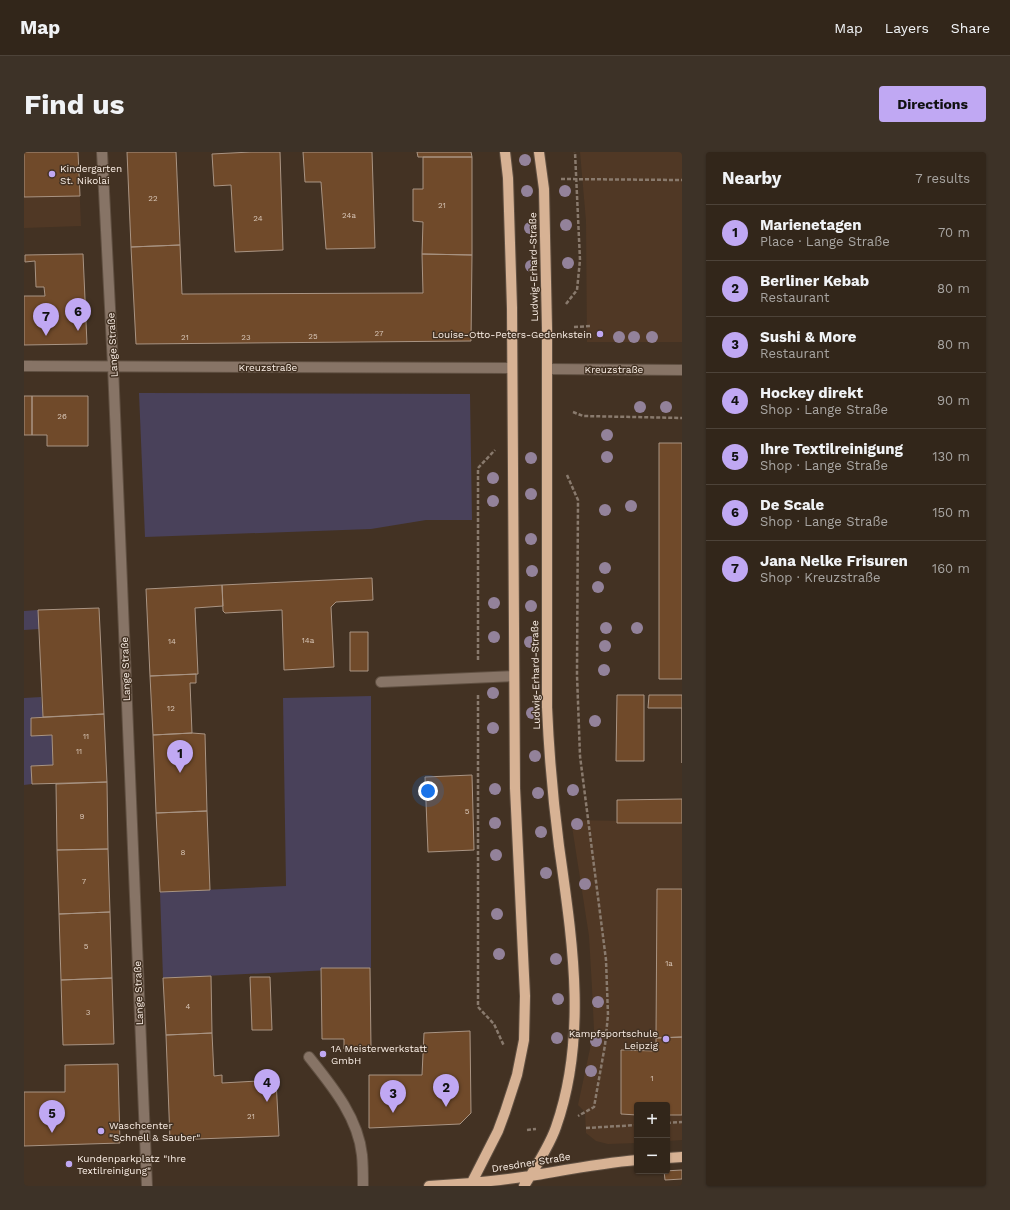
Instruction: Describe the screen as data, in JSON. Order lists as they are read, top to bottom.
{
  "streets": {
    "main road": ["Ludwig-Erhard-Straße", "Dresdner Straße"],
    "street": ["Lange Straße", "Kreuzstraße"]
  },
  "crossings": [
    ["Ludwig-Erhard-Straße", "Kreuzstraße"],
    ["Ludwig-Erhard-Straße", "Dresdner Straße"],
    ["Lange Straße", "Kreuzstraße"]
  ],
  "places": [
    "Kindergarten St. Nikolai",
    "Louise-Otto-Peters-Gedenkstein",
    "Kampfsportschule Leipzig",
    "1A Meisterwerkstatt GmbH",
    "Waschcenter \"Schnell & Sauber\"",
    "Kundenparkplatz \"Ihre Textilreinigung\""
  ],
  "house_numbers": [
    "22",
    "21",
    "24a",
    "24",
    "27",
    "25",
    "21",
    "23",
    "26",
    "14a",
    "14",
    "12",
    "11",
    "11",
    "5",
    "9",
    "8",
    "7",
    "5",
    "1a",
    "4",
    "3",
    "1",
    "21"
  ],
  "page": {
    "header": "Map",
    "nav": ["Map", "Layers", "Share"],
    "buttons": "Directions",
    "title": "Find us",
    "heading": ["Nearby", "7 results"],
    "list": [
      {
        "mark": "1",
        "name": "Marienetagen",
        "note": "Place · Lange Straße",
        "value": "70 m"
      },
      {
        "mark": "2",
        "name": "Berliner Kebab",
        "note": "Restaurant",
        "value": "80 m"
      },
      {
        "mark": "3",
        "name": "Sushi & More",
        "note": "Restaurant",
        "value": "80 m"
      },
      {
        "mark": "4",
        "name": "Hockey direkt",
        "note": "Shop · Lange Straße",
        "value": "90 m"
      },
      {
        "mark": "5",
        "name": "Ihre Textilreinigung",
        "note": "Shop · Lange Straße",
        "value": "130 m"
      },
      {
        "mark": "6",
        "name": "De Scale",
        "note": "Shop · Lange Straße",
        "value": "150 m"
      },
      {
        "mark": "7",
        "name": "Jana Nelke Frisuren",
        "note": "Shop · Kreuzstraße",
        "value": "160 m"
      }
    ],
    "pins": [
      "6",
      "7",
      "1",
      "4",
      "2",
      "3",
      "5"
    ],
    "map_buttons": ["+", "−"]
  }
}
